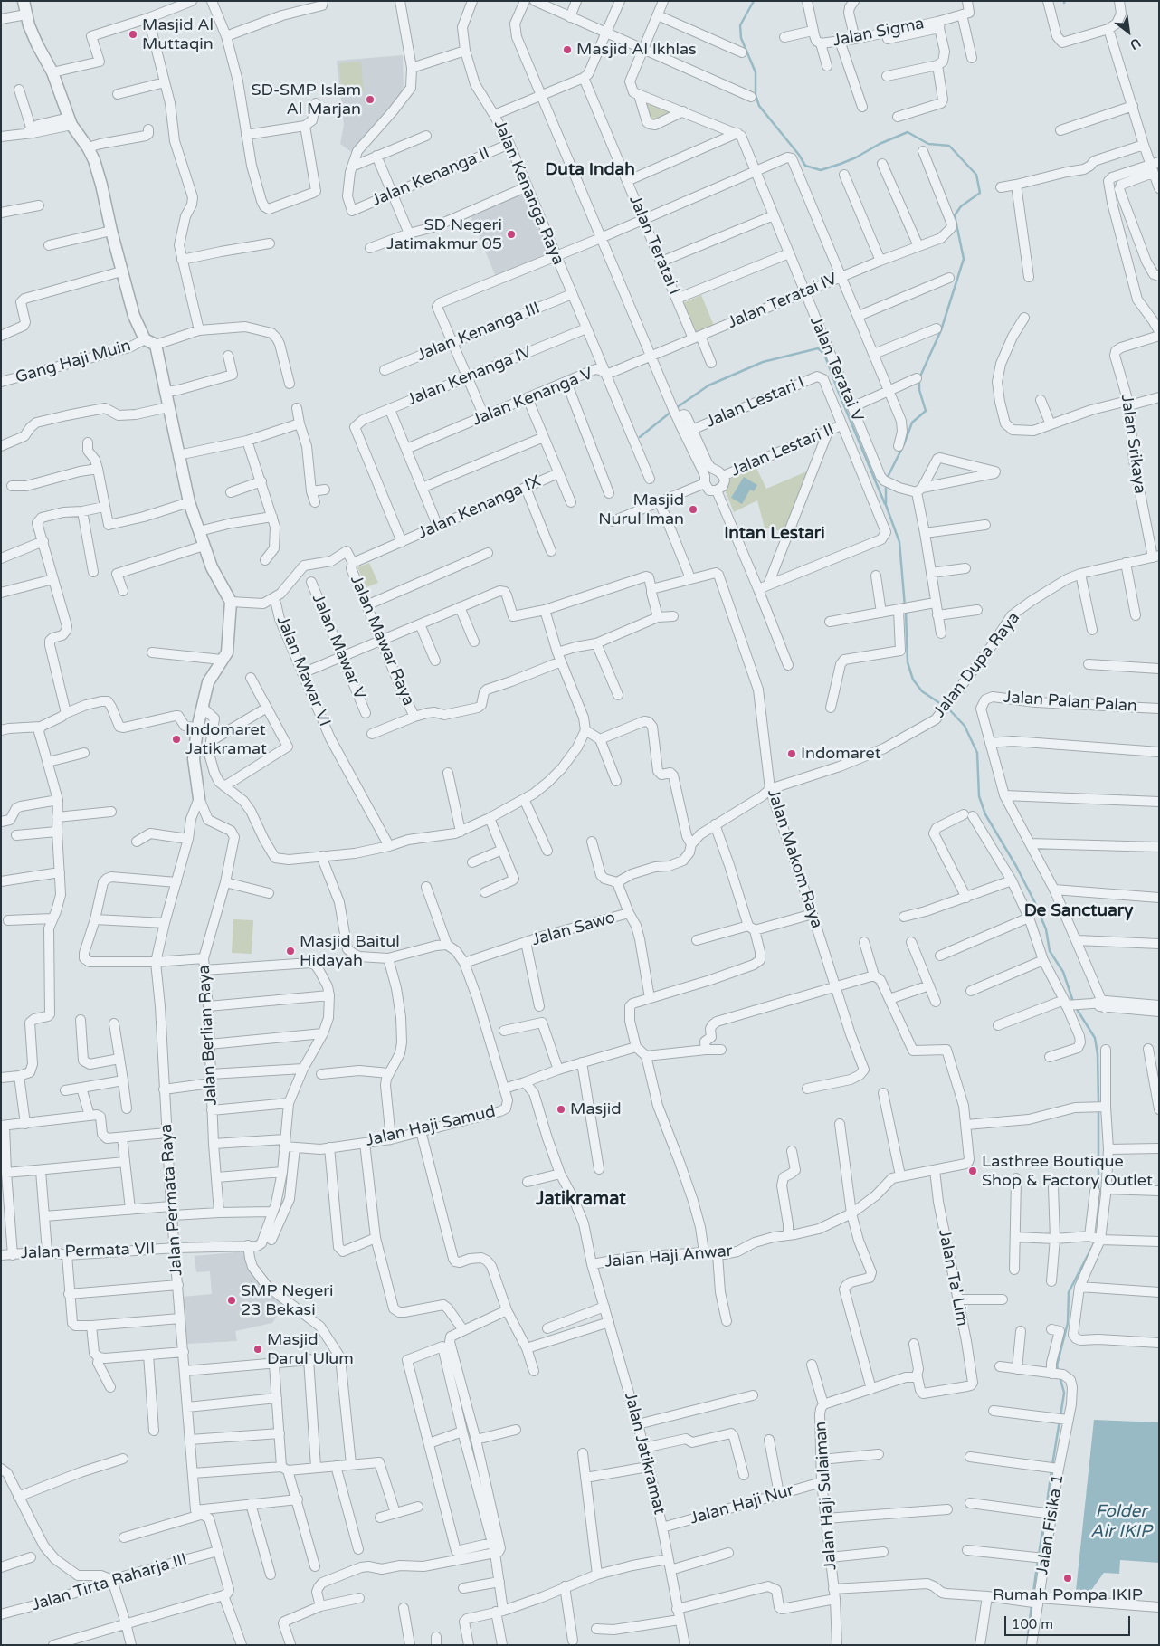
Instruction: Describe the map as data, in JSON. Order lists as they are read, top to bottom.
{
  "streets": {
    "street": [
      "Jalan Sigma",
      "Jalan Kenanga II",
      "Jalan Kenanga Raya",
      "Jalan Teratai I",
      "Jalan Teratai IV",
      "Jalan Kenanga III",
      "Gang Haji Muin",
      "Jalan Teratai V",
      "Jalan Kenanga IV",
      "Jalan Kenanga V",
      "Jalan Lestari I",
      "Jalan Srikaya",
      "Jalan Lestari II",
      "Jalan Kenanga IX",
      "Jalan Mawar Raya",
      "Jalan Mawar V",
      "Jalan Dupa Raya",
      "Jalan Mawar VI",
      "Jalan Palan Palan",
      "Jalan Makom Raya",
      "Jalan Sawo",
      "Jalan Berlian Raya",
      "Jalan Haji Samud",
      "Jalan Permata Raya",
      "Jalan Permata VII",
      "Jalan Haji Anwar",
      "Jalan Ta' Lim",
      "Jalan Jatikramat",
      "Jalan Haji Sulaiman",
      "Jalan Haji Nur",
      "Jalan Fisika 1",
      "Jalan Tirta Raharja III"
    ]
  },
  "crossings": [
    ["Jalan Kenanga II", "Jalan Kenanga Raya"],
    ["Jalan Kenanga Raya", "Jalan Teratai I"],
    ["Jalan Kenanga Raya", "Jalan Teratai IV"],
    ["Jalan Kenanga Raya", "Jalan Kenanga III"],
    ["Jalan Kenanga Raya", "Jalan Kenanga IV"],
    ["Jalan Kenanga Raya", "Jalan Kenanga V"],
    ["Jalan Teratai I", "Jalan Teratai IV"],
    ["Jalan Teratai IV", "Jalan Teratai V"],
    ["Jalan Teratai IV", "Jalan Kenanga V"],
    ["Jalan Kenanga IV", "Jalan Kenanga IX"],
    ["Jalan Kenanga IV", "Jalan Mawar Raya"],
    ["Jalan Lestari I", "Jalan Lestari II"],
    ["Jalan Srikaya", "Jalan Dupa Raya"],
    ["Jalan Kenanga IX", "Jalan Mawar Raya"],
    ["Jalan Dupa Raya", "Jalan Makom Raya"],
    ["Jalan Sawo", "Jalan Haji Samud"],
    ["Jalan Berlian Raya", "Jalan Haji Samud"],
    ["Jalan Berlian Raya", "Jalan Permata Raya"],
    ["Jalan Permata Raya", "Jalan Permata VII"],
    ["Jalan Permata Raya", "Jalan Tirta Raharja III"],
    ["Jalan Haji Anwar", "Jalan Ta' Lim"],
    ["Jalan Haji Anwar", "Jalan Jatikramat"],
    ["Jalan Ta' Lim", "Jalan Haji Sulaiman"],
    ["Jalan Jatikramat", "Jalan Haji Nur"],
    ["Jalan Haji Sulaiman", "Jalan Haji Nur"]
  ],
  "districts": [
    "Duta Indah",
    "Intan Lestari",
    "De Sanctuary",
    "Jatikramat"
  ],
  "water": ["Folder Air IKIP"],
  "places": [
    "Masjid Al Muttaqin",
    "Masjid Al Ikhlas",
    "SD-SMP Islam Al Marjan",
    "SD Negeri Jatimakmur 05",
    "Masjid Nurul Iman",
    "Indomaret Jatikramat",
    "Indomaret",
    "Masjid Baitul Hidayah",
    "Masjid",
    "Lasthree Boutique Shop & Factory Outlet",
    "SMP Negeri 23 Bekasi",
    "Masjid Darul Ulum",
    "Rumah Pompa IKIP"
  ],
  "scale_bar": "100 m",
  "north": "bottom right"
}
